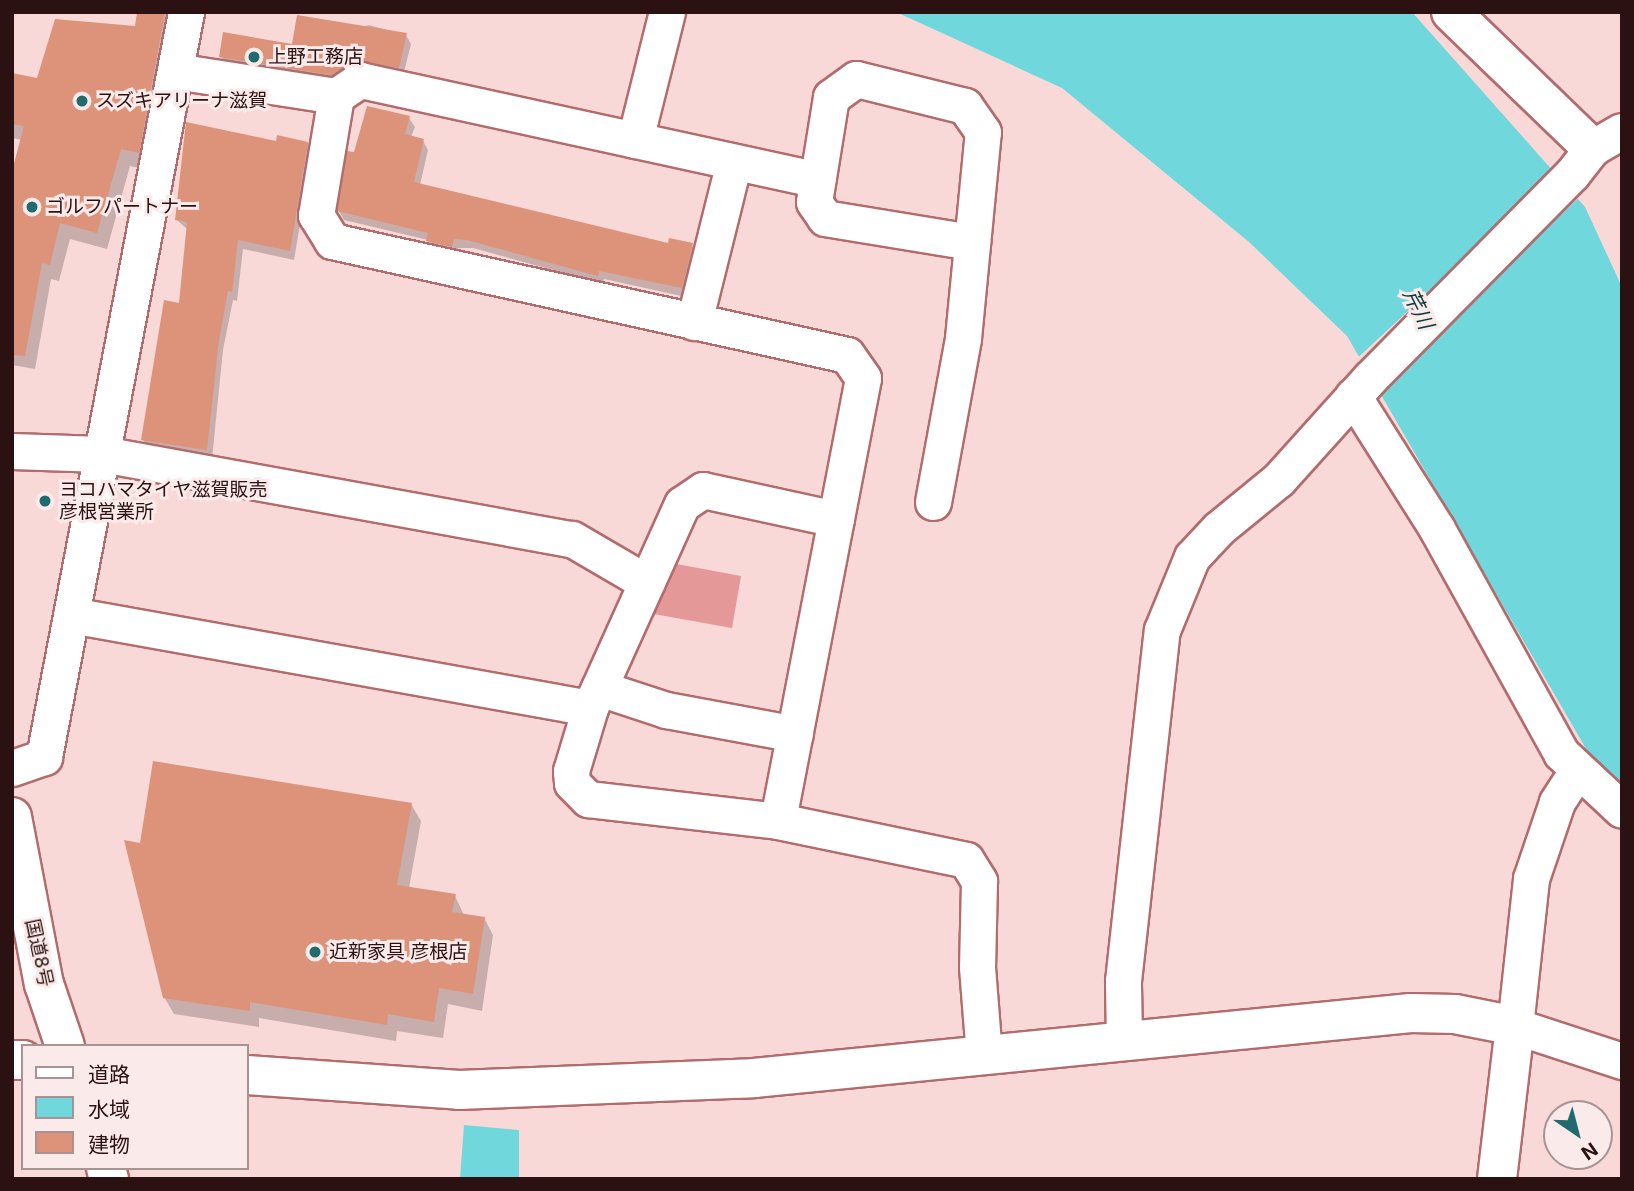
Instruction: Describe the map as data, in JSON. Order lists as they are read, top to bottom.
{
  "streets": {
    "main road": ["国道8号"]
  },
  "water": ["芹川"],
  "places": [
    "上野工務店",
    "スズキアリーナ滋賀",
    "ゴルフパートナー",
    "ヨコハマタイヤ滋賀販売 彦根営業所",
    "近新家具 彦根店"
  ],
  "legend": ["道路", "水域", "建物"],
  "north": "bottom right"
}
